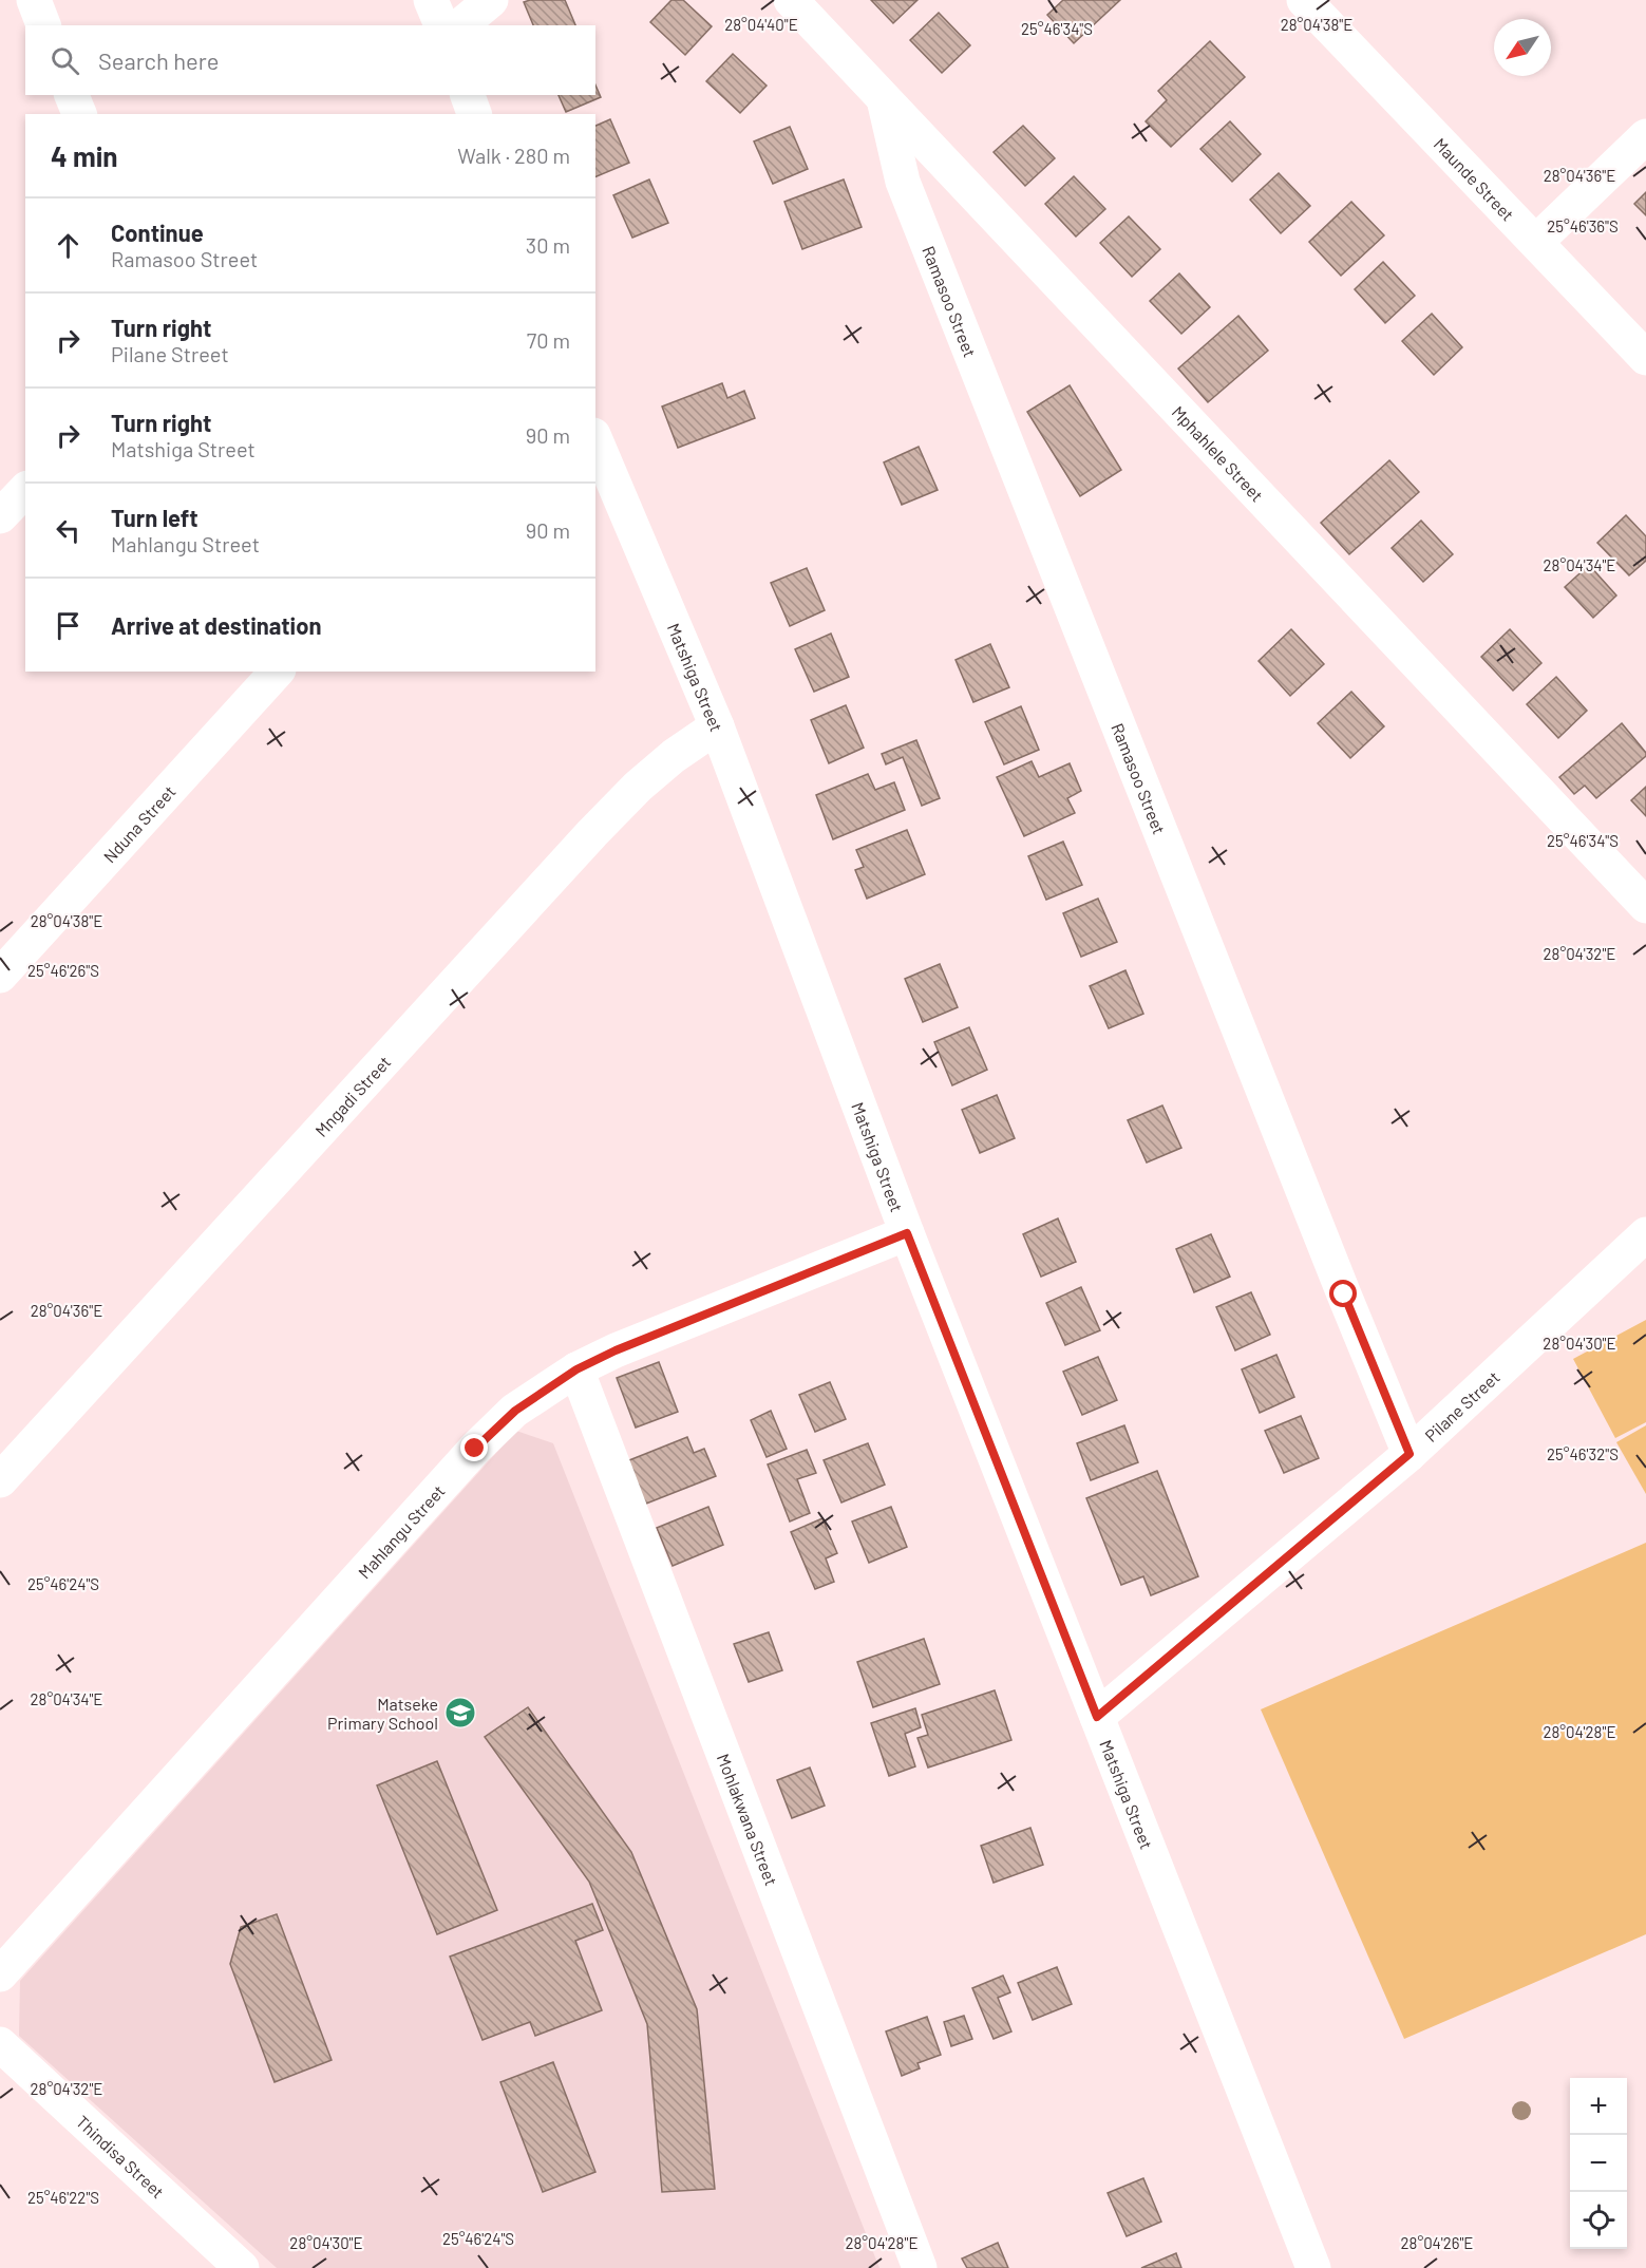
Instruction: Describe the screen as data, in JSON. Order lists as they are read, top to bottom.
{
  "streets": {
    "street": [
      "Maunde Street",
      "Ramasoo Street",
      "Mphahlele Street",
      "Matshiga Street",
      "Nduna Street",
      "Mngadi Street",
      "Pilane Street",
      "Mahlangu Street",
      "Mohlakwana Street",
      "Thindisa Street"
    ]
  },
  "crossings": [
    ["Ramasoo Street", "Mphahlele Street"],
    ["Ramasoo Street", "Pilane Street"],
    ["Matshiga Street", "Mngadi Street"],
    ["Matshiga Street", "Pilane Street"],
    ["Matshiga Street", "Mahlangu Street"],
    ["Mahlangu Street", "Mohlakwana Street"]
  ],
  "places": {
    "school or university": ["Matseke Primary School"]
  },
  "north": "bottom left",
  "page": {
    "search": "Search here",
    "heading": ["4 min", "Walk · 280 m"],
    "list": [
      ["Continue", "Ramasoo Street", "30 m"],
      ["Turn right", "Pilane Street", "70 m"],
      ["Turn right", "Matshiga Street", "90 m"],
      ["Turn left", "Mahlangu Street", "90 m"],
      "Arrive at destination"
    ],
    "map_buttons": ["+", "−"]
  },
  "coordinates": [
    "28°04'40\"E",
    "28°04'38\"E",
    "25°46'34\"S",
    "28°04'36\"E",
    "25°46'36\"S",
    "28°04'34\"E",
    "28°04'32\"E",
    "25°46'26\"S",
    "28°04'30\"E",
    "25°46'32\"S",
    "25°46'24\"S",
    "28°04'28\"E",
    "25°46'22\"S",
    "28°04'26\"E"
  ]
}
